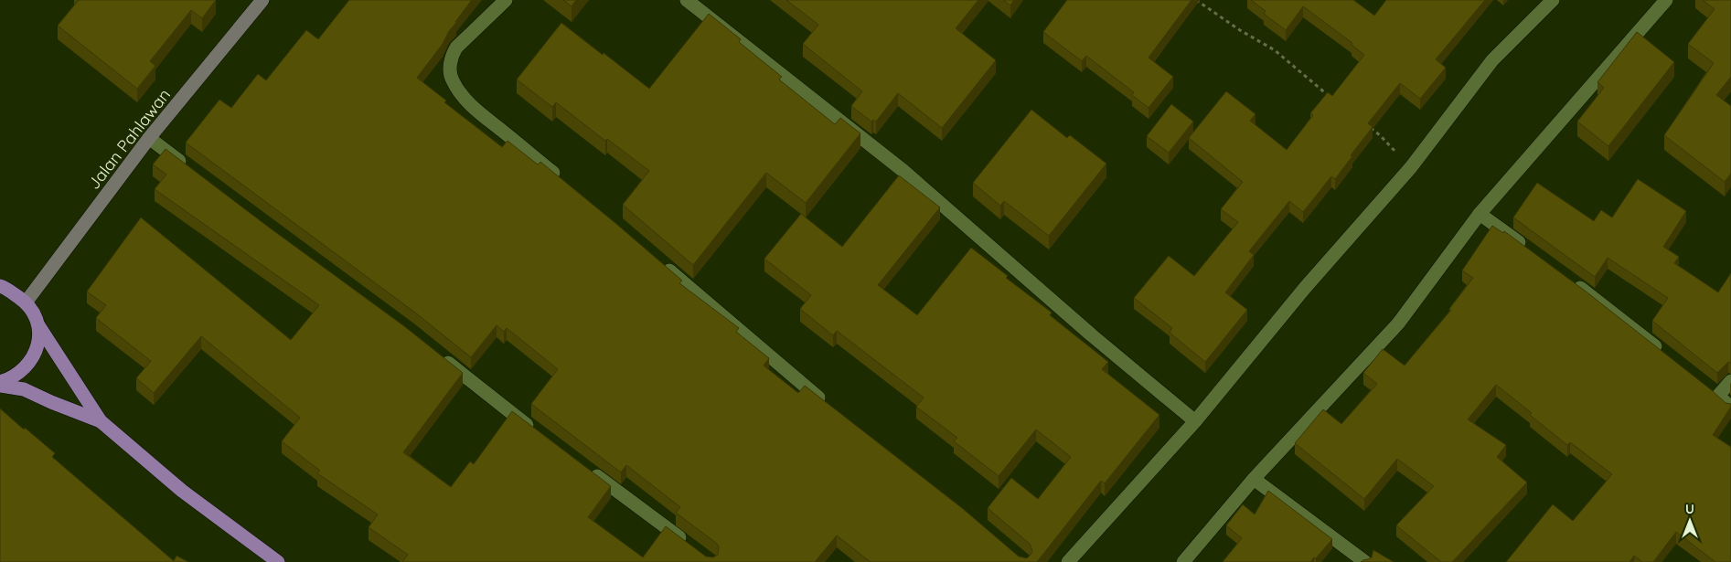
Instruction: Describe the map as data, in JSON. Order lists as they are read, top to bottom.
{
  "streets": {
    "street": ["Jalan Pahlawan"]
  },
  "north": "top"
}
